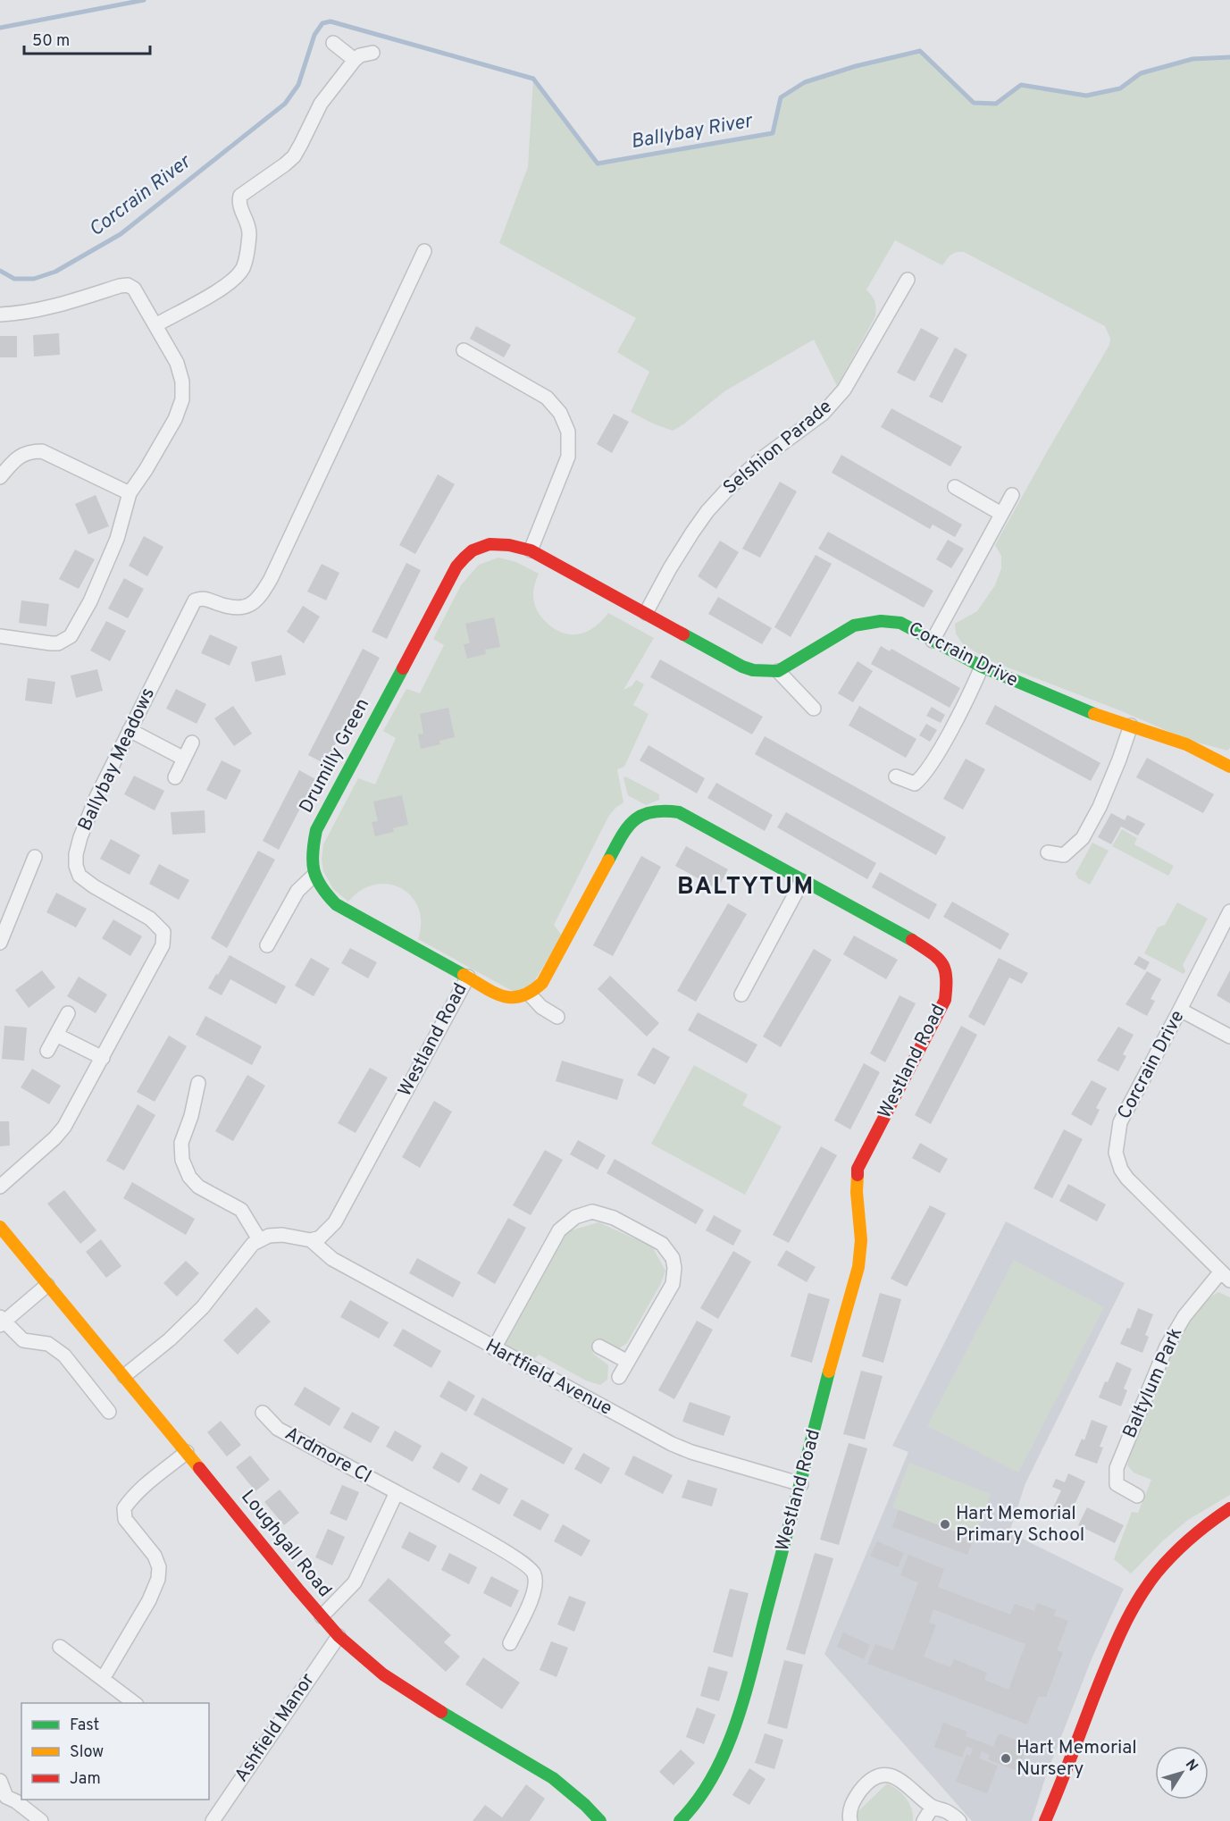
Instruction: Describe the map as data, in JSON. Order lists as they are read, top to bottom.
{
  "streets": {
    "street": [
      "Selshion Parade",
      "Corcrain Drive",
      "Drumilly Green",
      "Ballybay Meadows",
      "Westland Road",
      "Hartfield Avenue",
      "Baltylum Park",
      "Ardmore Cl",
      "Loughgall Road",
      "Ashfield Manor"
    ]
  },
  "crossings": [
    ["Corcrain Drive", "Baltylum Park"],
    ["Westland Road", "Hartfield Avenue"],
    ["Loughgall Road", "Ashfield Manor"]
  ],
  "districts": ["BALTYTUM"],
  "water": ["Ballybay River", "Corcrain River"],
  "places": ["Hart Memorial Primary School", "Hart Memorial Nursery"],
  "legend": ["Fast", "Slow", "Jam"],
  "scale_bar": "50 m",
  "north": "top right"
}
